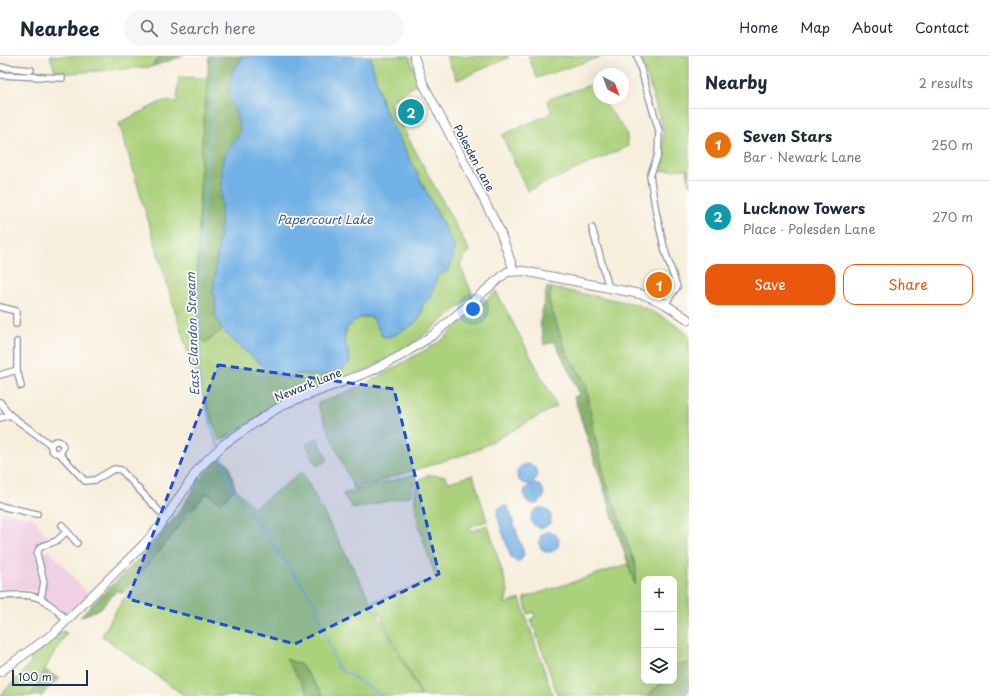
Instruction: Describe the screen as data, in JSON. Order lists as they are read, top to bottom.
{
  "streets": {
    "main road": ["Polesden Lane", "Newark Lane"]
  },
  "crossings": [
    ["Polesden Lane", "Newark Lane"]
  ],
  "water": ["Papercourt Lake", "East Clandon Stream"],
  "scale_bar": "100 m",
  "north": "bottom right",
  "page": {
    "header": "Nearbee",
    "search": "Search here",
    "nav": [
      "Home",
      "Map",
      "About",
      "Contact"
    ],
    "heading": ["Nearby", "2 results"],
    "pins": ["2", "1"],
    "list": [
      {
        "mark": "1",
        "name": "Seven Stars",
        "note": "Bar · Newark Lane",
        "value": "250 m"
      },
      {
        "mark": "2",
        "name": "Lucknow Towers",
        "note": "Place · Polesden Lane",
        "value": "270 m"
      }
    ],
    "buttons": ["Save", "Share"],
    "map_buttons": ["+", "−"],
    "scale": "100 m"
  }
}
